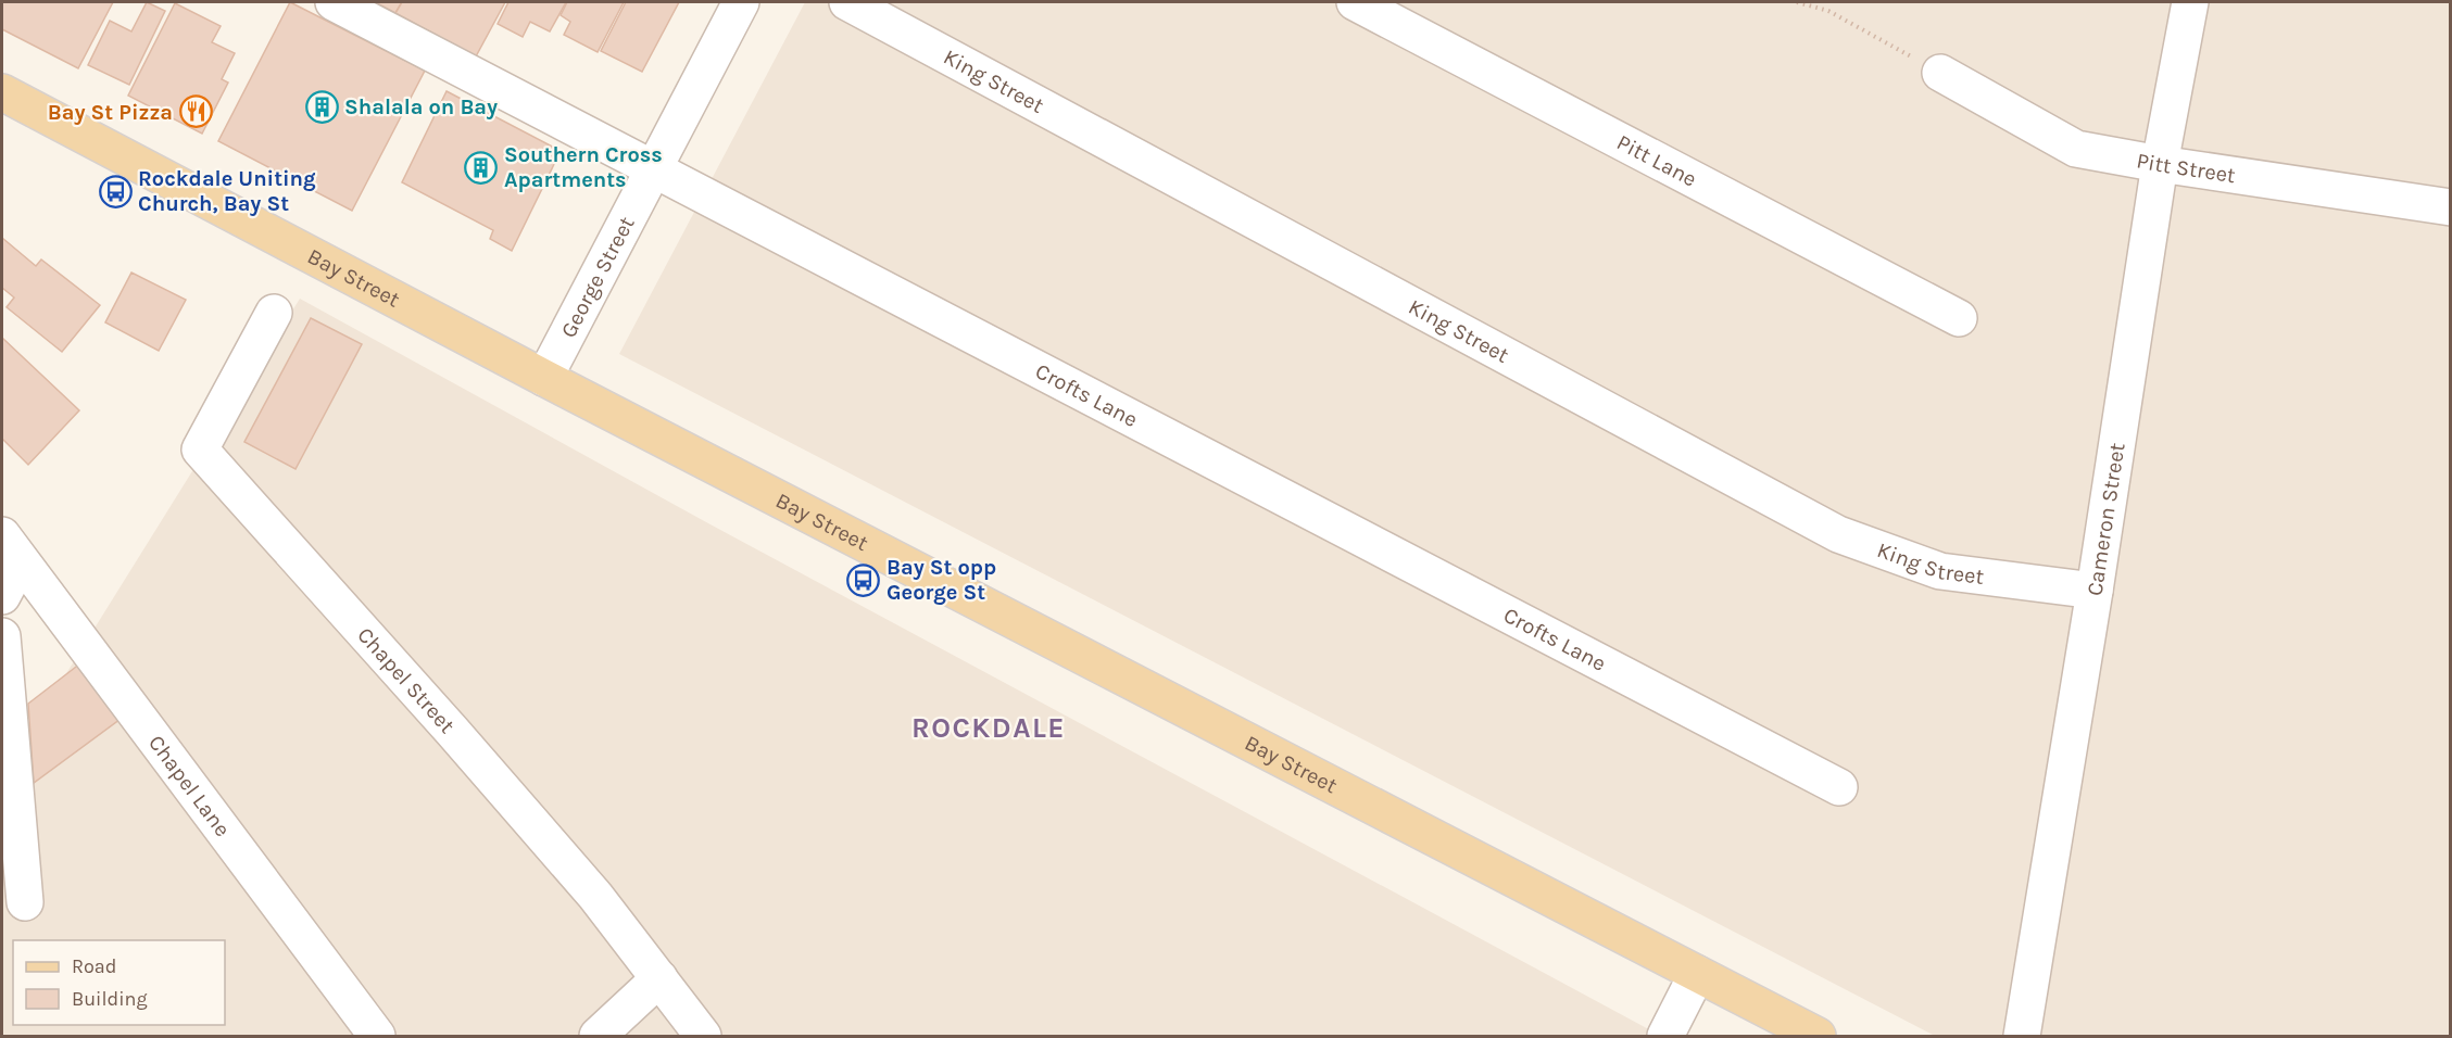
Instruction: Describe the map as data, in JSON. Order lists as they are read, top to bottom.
{
  "streets": {
    "main road": ["Bay Street"],
    "street": [
      "King Street",
      "Pitt Lane",
      "Pitt Street",
      "George Street",
      "Crofts Lane",
      "Cameron Street",
      "Chapel Street",
      "Chapel Lane"
    ]
  },
  "crossings": [
    ["King Street", "Cameron Street"],
    ["Pitt Street", "Cameron Street"],
    ["George Street", "Bay Street"],
    ["George Street", "Crofts Lane"]
  ],
  "districts": ["ROCKDALE"],
  "places": {
    "building": ["Shalala on Bay", "Southern Cross Apartments"],
    "restaurant": ["Bay St Pizza"],
    "bus stop": ["Rockdale Uniting Church, Bay St", "Bay St opp George St"]
  },
  "legend": ["Road", "Building"]
}
